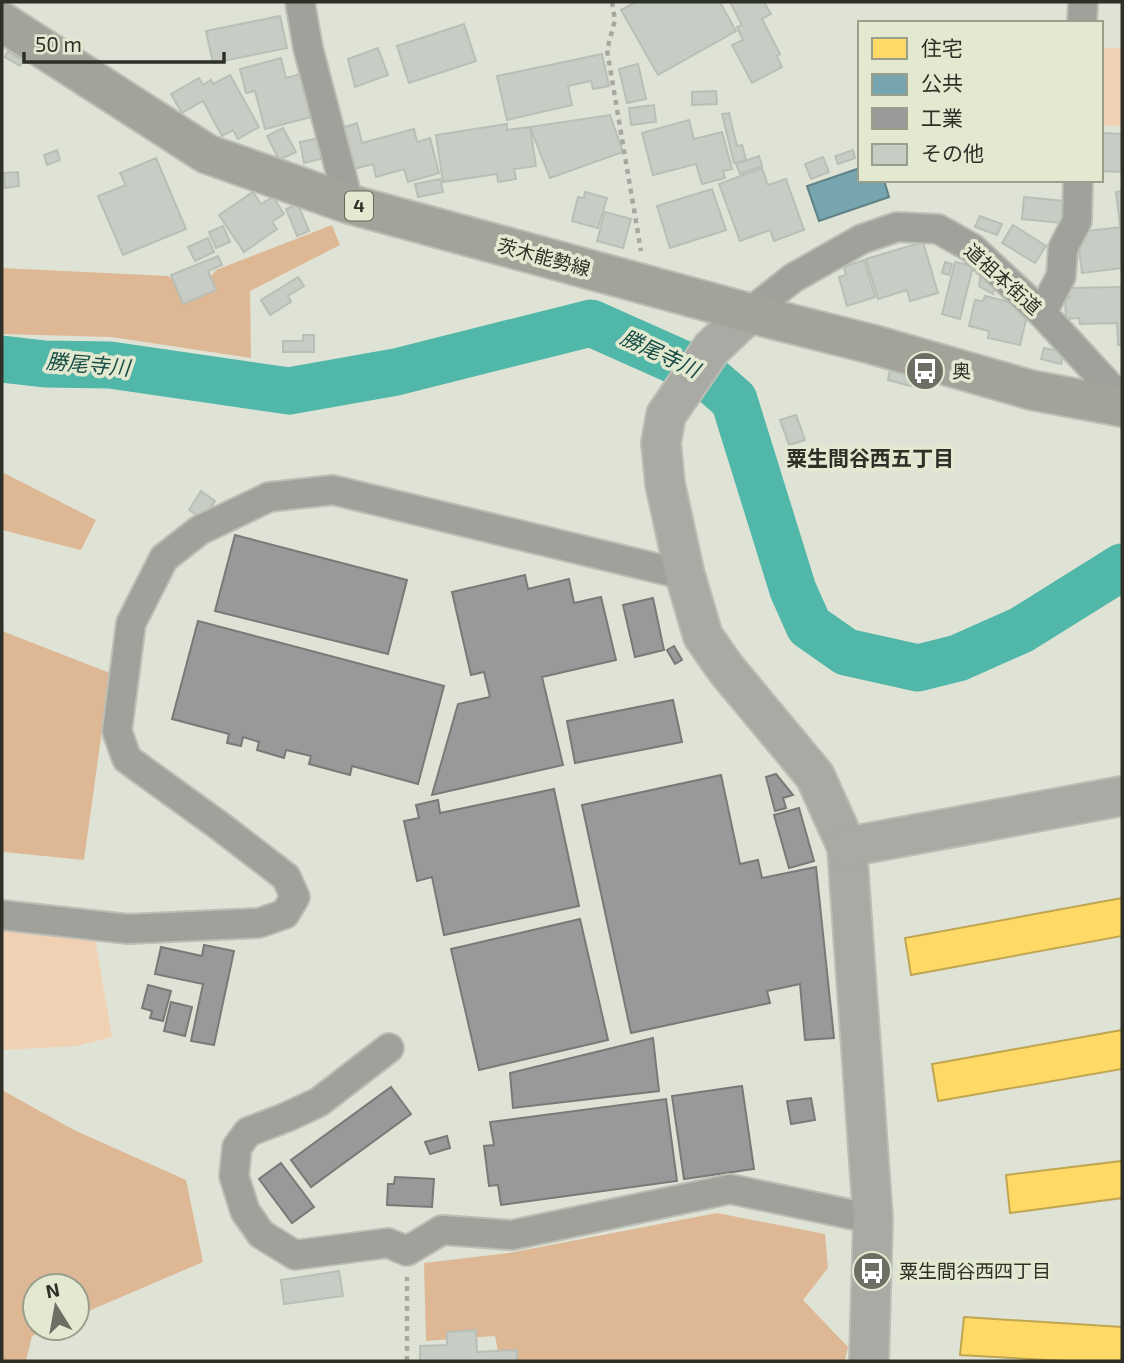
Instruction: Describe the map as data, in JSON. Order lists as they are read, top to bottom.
{
  "streets": {
    "main road": ["4", "茨木能勢線"],
    "street": ["道祖本街道"]
  },
  "crossings": [
    ["茨木能勢線", "道祖本街道"]
  ],
  "districts": ["粟生間谷西五丁目"],
  "water": ["勝尾寺川"],
  "places": {
    "bus stop": ["奥", "粟生間谷西四丁目"]
  },
  "legend": [
    "住宅",
    "公共",
    "工業",
    "その他"
  ],
  "scale_bar": "50 m",
  "north": "top"
}
